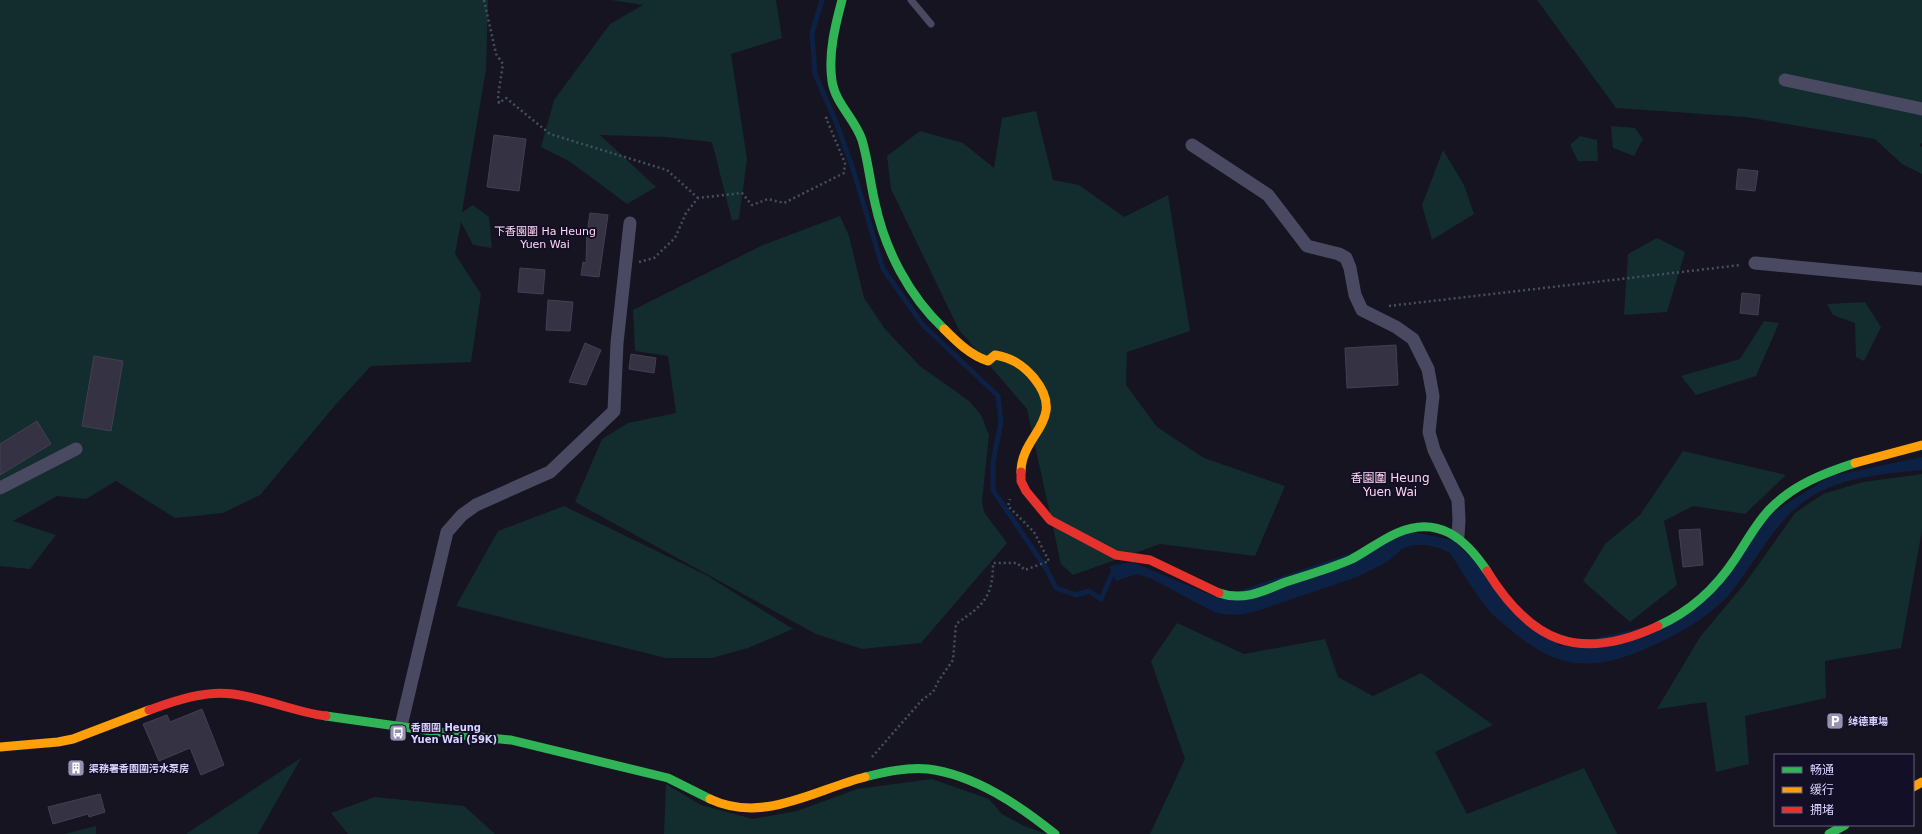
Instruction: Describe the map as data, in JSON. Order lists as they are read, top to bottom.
{
  "districts": ["下香園圍 Ha Heung Yuen Wai", "香園圍 Heung Yuen Wai"],
  "places": {
    "parking": ["绰德車場"],
    "bus stop": ["香園圍 Heung Yuen Wai (59K)"],
    "building": ["渠務署香園圍污水泵房"]
  },
  "legend": ["畅通", "缓行", "拥堵"]
}
